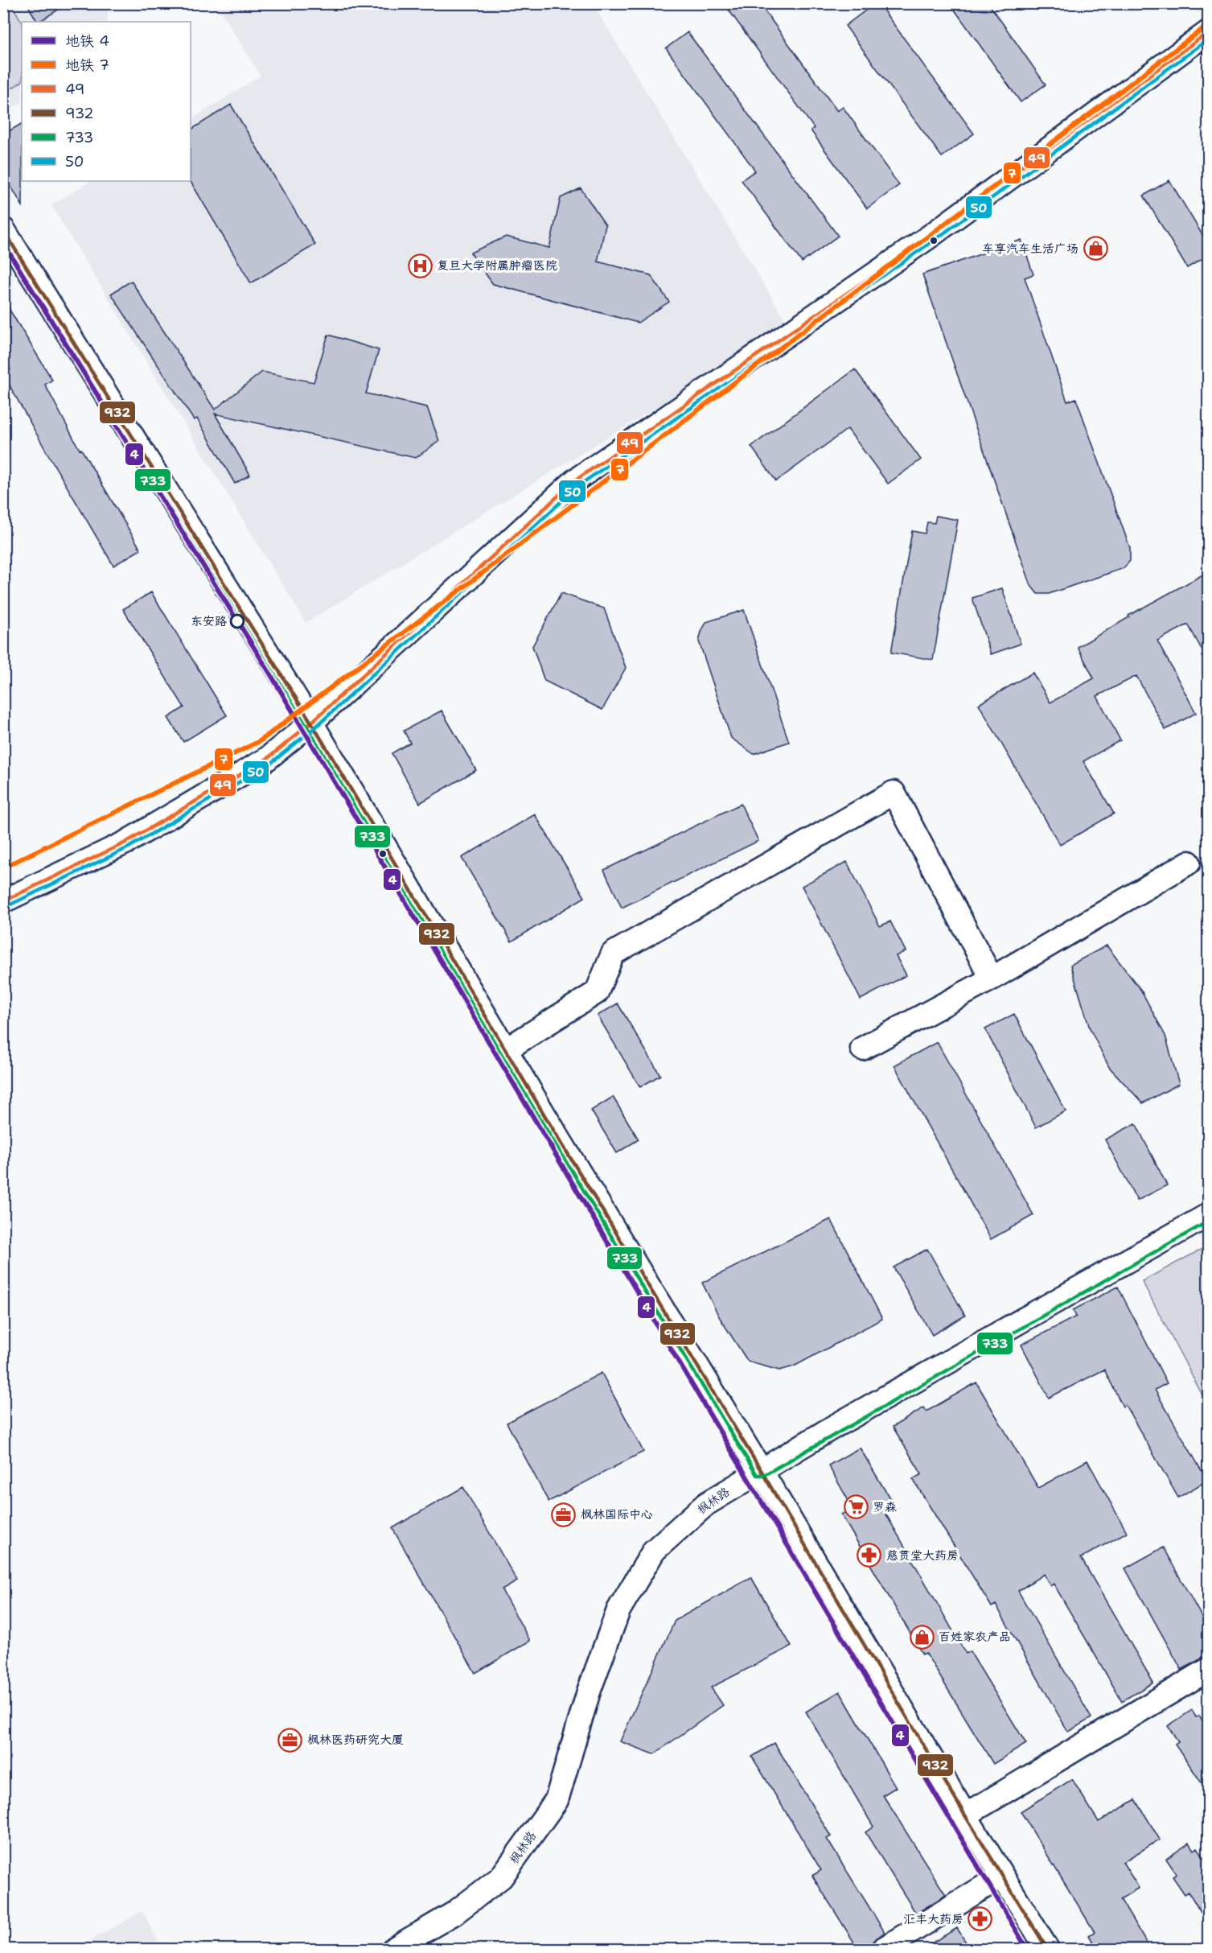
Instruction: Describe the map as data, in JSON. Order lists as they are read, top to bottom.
{
  "streets": {
    "street": ["枫林路"]
  },
  "places": {
    "shop": ["车享汽车生活广场", "百姓家农产品"],
    "hospital": ["复旦大学附属肿瘤医院"],
    "other": ["东安路"],
    "supermarket": ["罗森"],
    "office": ["枫林国际中心", "枫林医药研究大厦"],
    "pharmacy": ["慈贯堂大药房", "汇丰大药房"]
  },
  "lines": [
    "metro line 7",
    "transit line 49",
    "transit line 50",
    "transit line 932",
    "transit line 733",
    "metro line 4"
  ],
  "legend": [
    "地铁 4",
    "地铁 7",
    "49",
    "932",
    "733",
    "50"
  ]
}
